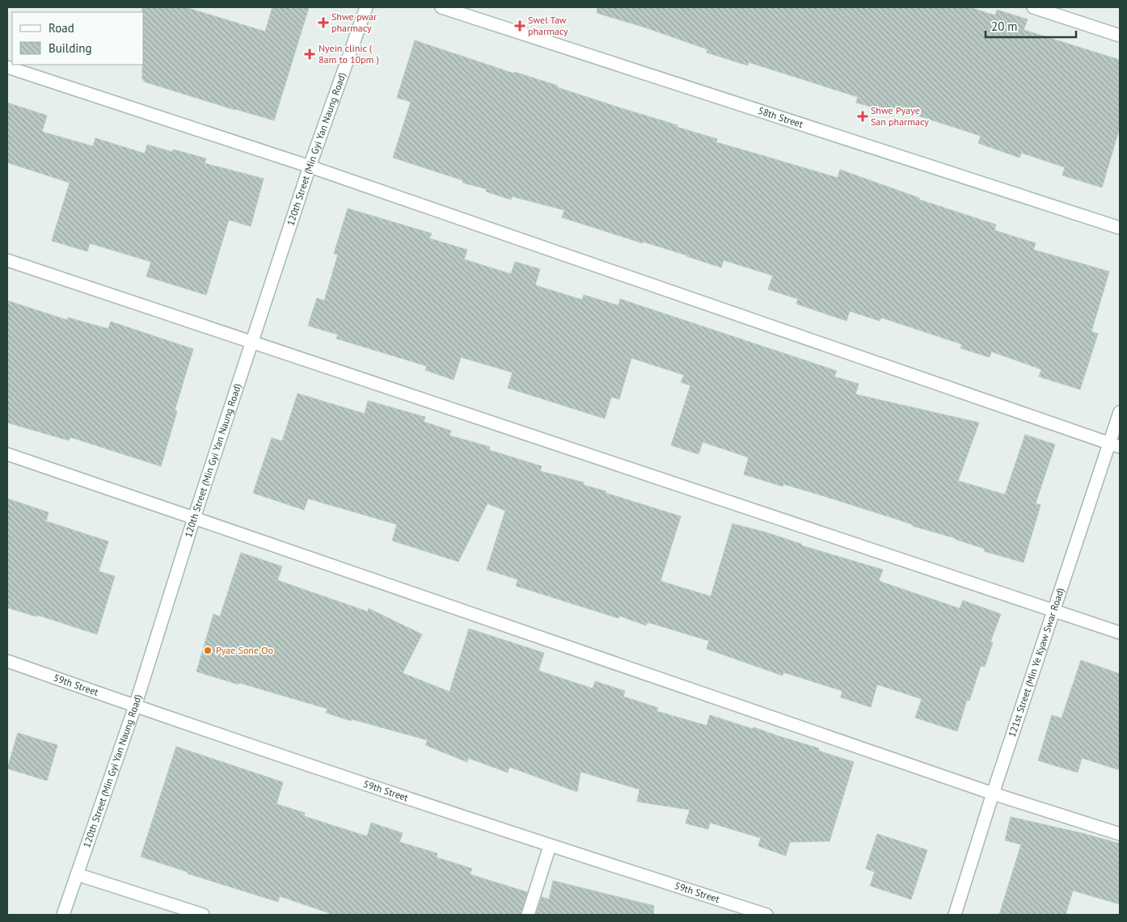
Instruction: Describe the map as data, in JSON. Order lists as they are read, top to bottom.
{
  "streets": {
    "street": [
      "58th Street",
      "120th Street (Min Gyi Yan Naung Road)",
      "121st Street (Min Ye Kyaw Swar Road)",
      "59th Street"
    ]
  },
  "crossings": [
    ["120th Street (Min Gyi Yan Naung Road)", "59th Street"]
  ],
  "places": {
    "health": [
      "Shwe pwar pharmacy",
      "Swel Taw pharmacy",
      "Nyein clinic ( 8am to 10pm )",
      "Shwe Pyaye San pharmacy"
    ],
    "other": ["Pyae Sone Oo"]
  },
  "legend": ["Road", "Building"],
  "scale_bar": "20 m"
}
